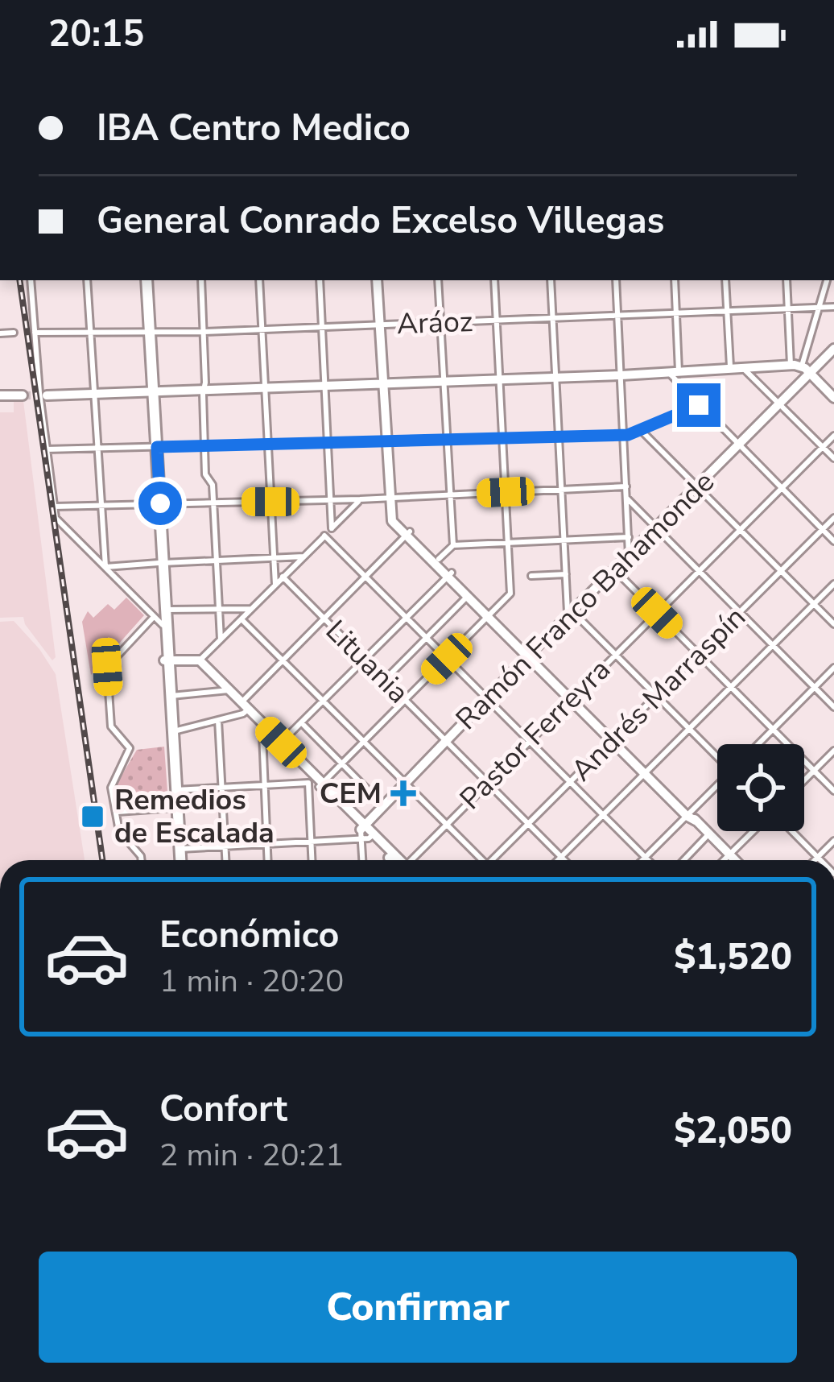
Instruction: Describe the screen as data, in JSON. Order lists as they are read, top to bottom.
{
  "streets": {
    "street": [
      "Aráoz",
      "Ramón Franco Bahamonde",
      "Lituania",
      "Andrés Marraspín",
      "Pastor Ferreyra"
    ]
  },
  "crossings": [
    ["Ramón Franco Bahamonde", "Lituania"],
    ["Lituania", "Andrés Marraspín"],
    ["Lituania", "Pastor Ferreyra"]
  ],
  "places": {
    "health": ["CEM"],
    "transit": ["Remedios de Escalada"]
  },
  "page": {
    "status": "20:15",
    "banner": ["IBA Centro Medico", "General Conrado Excelso Villegas"],
    "list": [
      {
        "name": "Económico",
        "note": "1 min · 20:20",
        "value": "$1,520"
      },
      {
        "name": "Confort",
        "note": "2 min · 20:21",
        "value": "$2,050"
      }
    ],
    "buttons": "Confirmar"
  }
}
